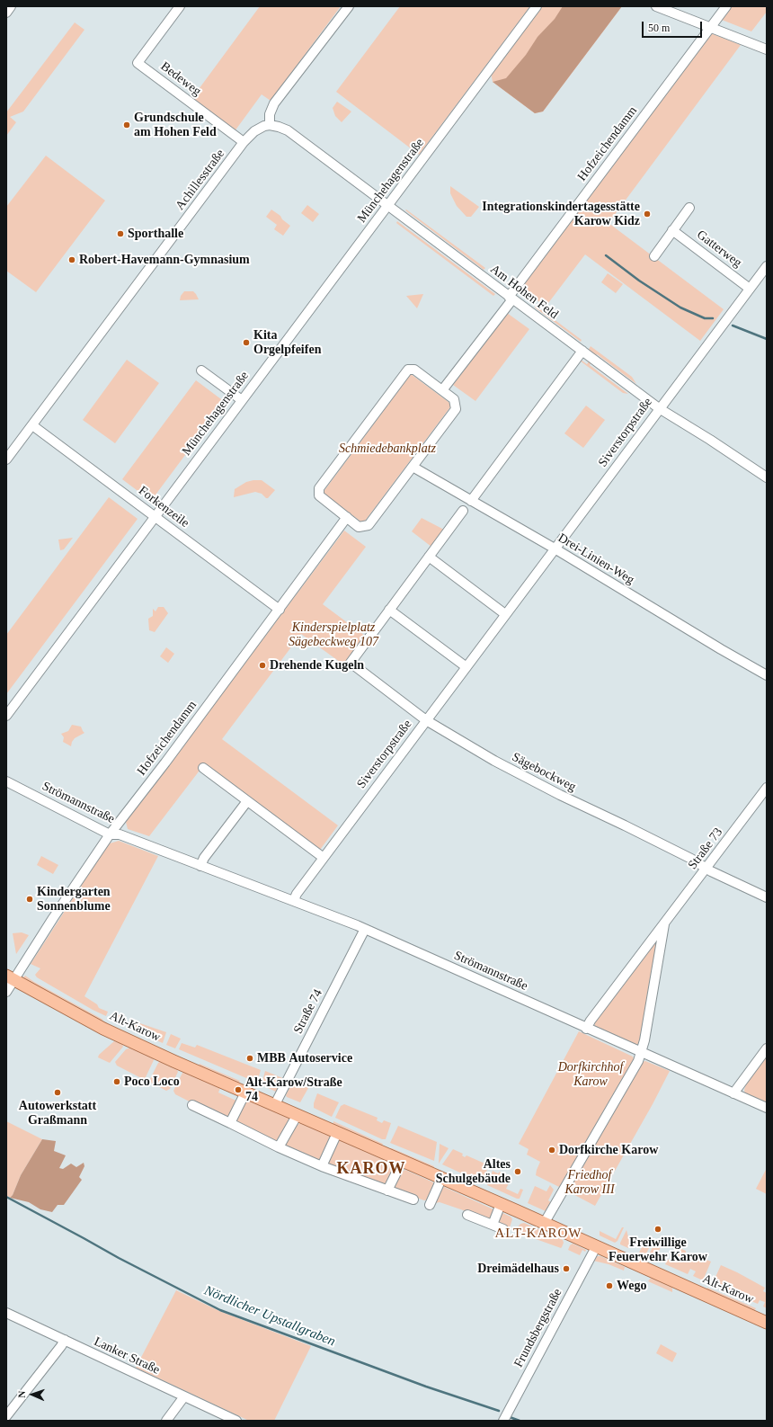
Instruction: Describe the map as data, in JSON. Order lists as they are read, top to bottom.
{
  "streets": {
    "main road": ["Alt-Karow"],
    "street": [
      "Bedeweg",
      "Hofzeichendamm",
      "Achillesstraße",
      "Münchehagenstraße",
      "Gatterweg",
      "Am Hohen Feld",
      "Siverstorpstraße",
      "Forkenzeile",
      "Drei-Linien-Weg",
      "Sägebockweg",
      "Strömannstraße",
      "Straße 73",
      "Straße 74",
      "Frundsbergstraße",
      "Lanker Straße"
    ]
  },
  "crossings": [
    ["Bedeweg", "Achillesstraße"],
    ["Hofzeichendamm", "Am Hohen Feld"],
    ["Hofzeichendamm", "Forkenzeile"],
    ["Hofzeichendamm", "Strömannstraße"],
    ["Hofzeichendamm", "Alt-Karow"],
    ["Achillesstraße", "Am Hohen Feld"],
    ["Achillesstraße", "Forkenzeile"],
    ["Münchehagenstraße", "Am Hohen Feld"],
    ["Münchehagenstraße", "Forkenzeile"],
    ["Gatterweg", "Siverstorpstraße"],
    ["Am Hohen Feld", "Siverstorpstraße"],
    ["Siverstorpstraße", "Drei-Linien-Weg"],
    ["Siverstorpstraße", "Sägebockweg"],
    ["Siverstorpstraße", "Strömannstraße"],
    ["Sägebockweg", "Straße 73"],
    ["Strömannstraße", "Straße 73"],
    ["Strömannstraße", "Straße 74"],
    ["Straße 73", "Alt-Karow"],
    ["Straße 74", "Alt-Karow"],
    ["Alt-Karow", "Frundsbergstraße"]
  ],
  "districts": ["KAROW", "ALT-KAROW"],
  "water": ["Nördlicher Upstallgraben"],
  "parks": [
    "Schmiedebankplatz",
    "Kinderspielplatz Sägebeckweg 107",
    "Dorfkirchhof Karow",
    "Friedhof Karow III"
  ],
  "places": [
    "Grundschule am Hohen Feld",
    "Integrationskindertagesstätte Karow Kidz",
    "Sporthalle",
    "Robert-Havemann-Gymnasium",
    "Kita Orgelpfeifen",
    "Drehende Kugeln",
    "Kindergarten Sonnenblume",
    "MBB Autoservice",
    "Poco Loco",
    "Alt-Karow/Straße 74",
    "Autowerkstatt Graßmann",
    "Dorfkirche Karow",
    "Altes Schulgebäude",
    "Freiwillige Feuerwehr Karow",
    "Dreimädelhaus",
    "Wego"
  ],
  "scale_bar": "50 m",
  "north": "left"
}
